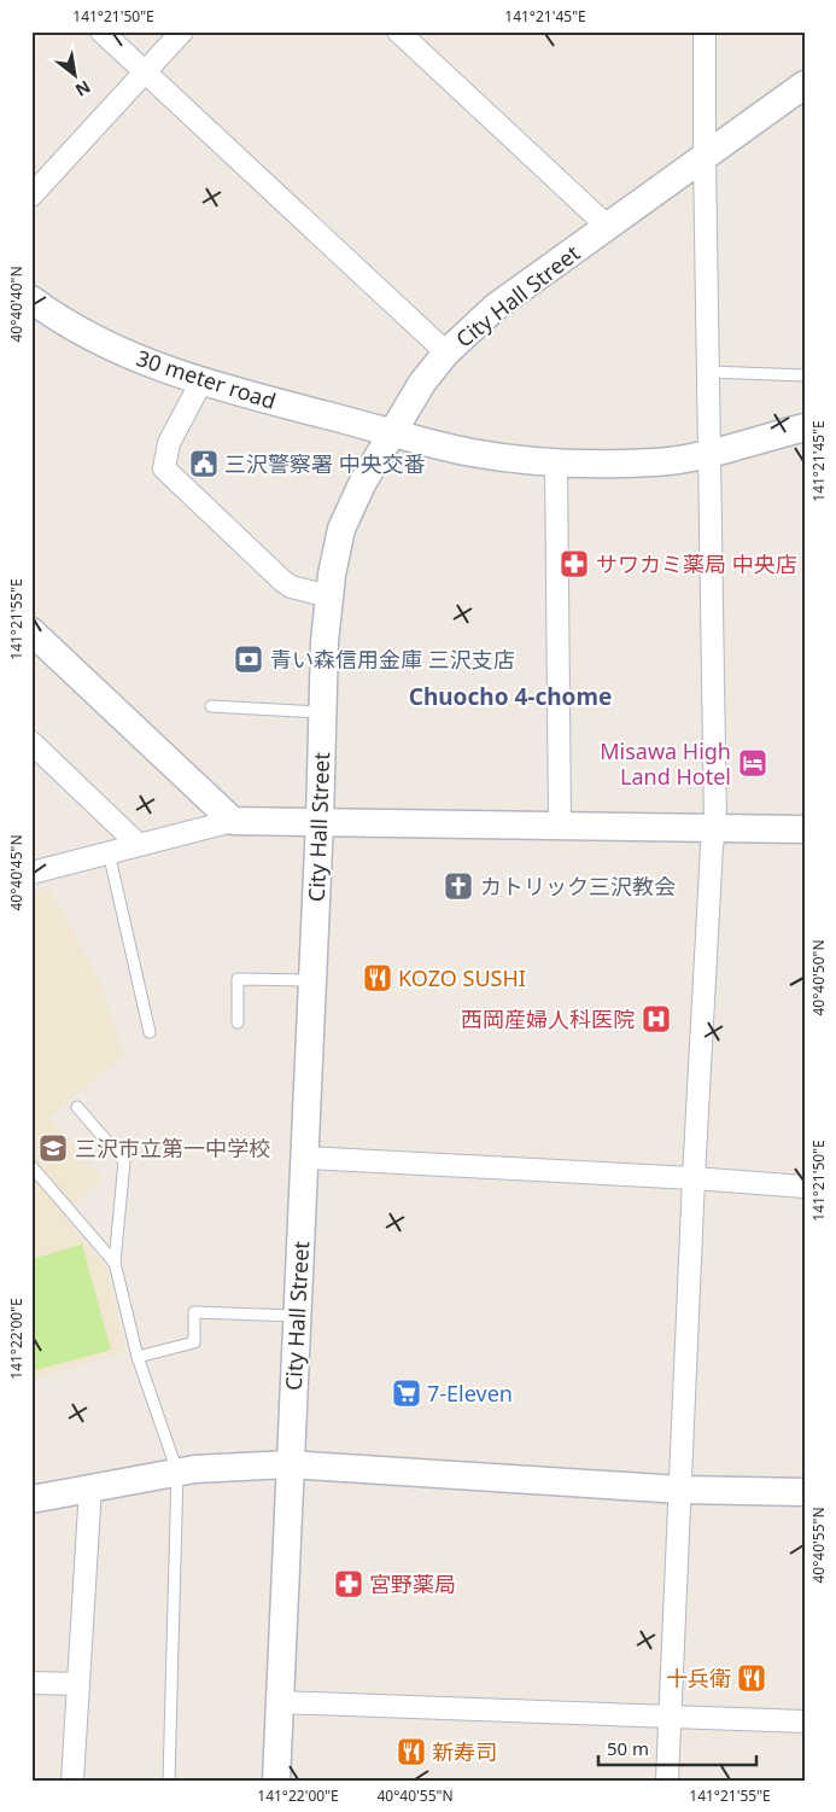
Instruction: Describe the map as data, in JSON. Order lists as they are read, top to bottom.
{
  "streets": {
    "street": ["City Hall Street", "30 meter road"]
  },
  "crossings": [
    ["City Hall Street", "30 meter road"]
  ],
  "districts": ["Chuocho 4-chome"],
  "places": {
    "public building": ["三沢警察署 中央交番"],
    "pharmacy": ["サワカミ薬局 中央店", "宮野薬局"],
    "bank": ["青い森信用金庫 三沢支店"],
    "hotel": ["Misawa High Land Hotel"],
    "church": ["カトリック三沢教会"],
    "restaurant": ["KOZO SUSHI", "十兵衛", "新寿司"],
    "hospital": ["西岡産婦人科医院"],
    "school or university": ["三沢市立第一中学校"],
    "supermarket": ["7-Eleven"]
  },
  "scale_bar": "50 m",
  "north": "bottom right",
  "coordinates": [
    "141°21'50\"E",
    "141°21'45\"E",
    "40°40'40\"N",
    "141°21'55\"E",
    "40°40'45\"N",
    "40°40'50\"N",
    "141°22'00\"E",
    "40°40'55\"N"
  ]
}
